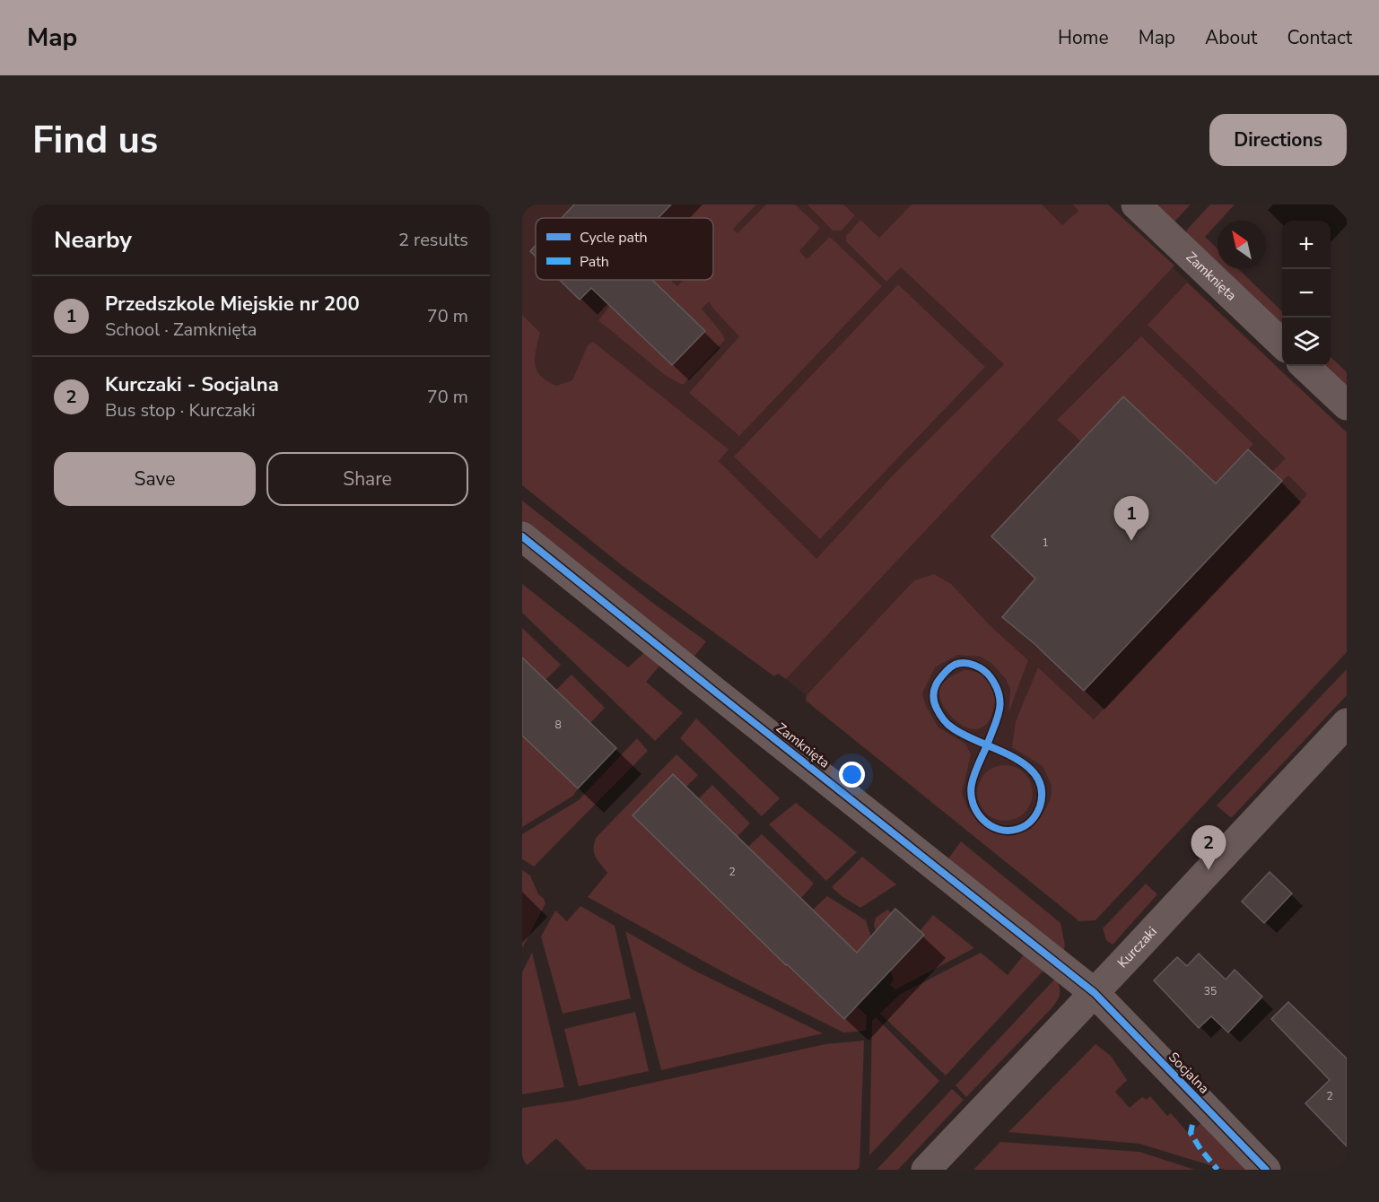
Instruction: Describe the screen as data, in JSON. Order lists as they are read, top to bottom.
{
  "streets": {
    "street": ["Zamknięta", "Kurczaki", "Socjalna"]
  },
  "crossings": [
    ["Zamknięta", "Kurczaki"],
    ["Zamknięta", "Socjalna"],
    ["Kurczaki", "Socjalna"]
  ],
  "house_numbers": [
    "1",
    "8",
    "2",
    "35",
    "2"
  ],
  "legend": ["Cycle path", "Path"],
  "north": "top left",
  "page": {
    "header": "Map",
    "nav": [
      "Home",
      "Map",
      "About",
      "Contact"
    ],
    "buttons": [
      "Directions",
      ["Save", "Share"]
    ],
    "title": "Find us",
    "heading": ["Nearby", "2 results"],
    "map_buttons": ["+", "−"],
    "list": [
      {
        "mark": "1",
        "name": "Przedszkole Miejskie nr 200",
        "note": "School · Zamknięta",
        "value": "70 m"
      },
      {
        "mark": "2",
        "name": "Kurczaki - Socjalna",
        "note": "Bus stop · Kurczaki",
        "value": "70 m"
      }
    ],
    "pins": ["1", "2"]
  }
}
